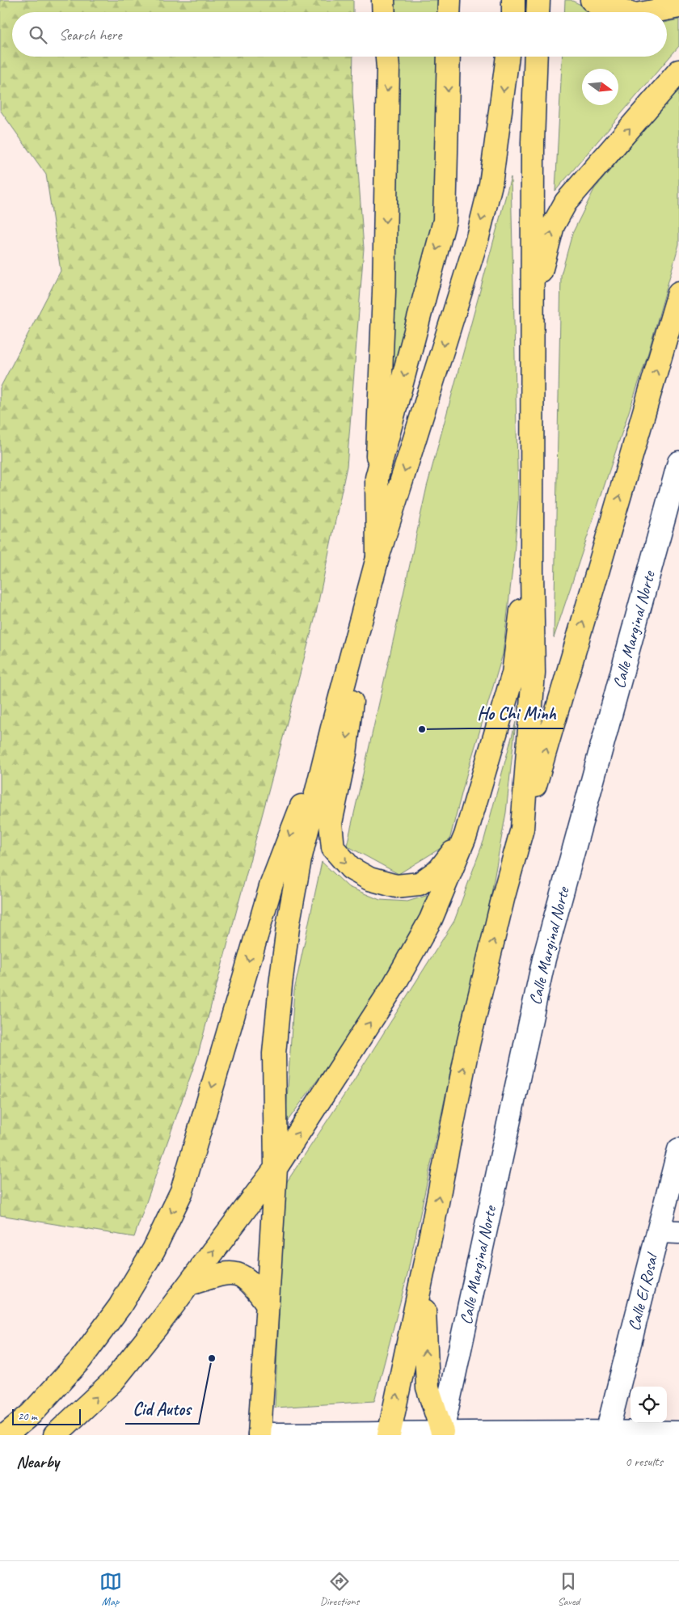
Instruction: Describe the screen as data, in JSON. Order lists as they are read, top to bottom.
{
  "streets": {
    "street": ["Calle Marginal Norte", "Calle El Rosal"]
  },
  "places": ["Ho Chi Minh", "Cid Autos"],
  "scale_bar": "20 m",
  "north": "right",
  "page": {
    "search": "Search here",
    "scale": "20 m",
    "heading": ["Nearby", "0 results"],
    "nav": ["Map", "Directions", "Saved"]
  }
}
